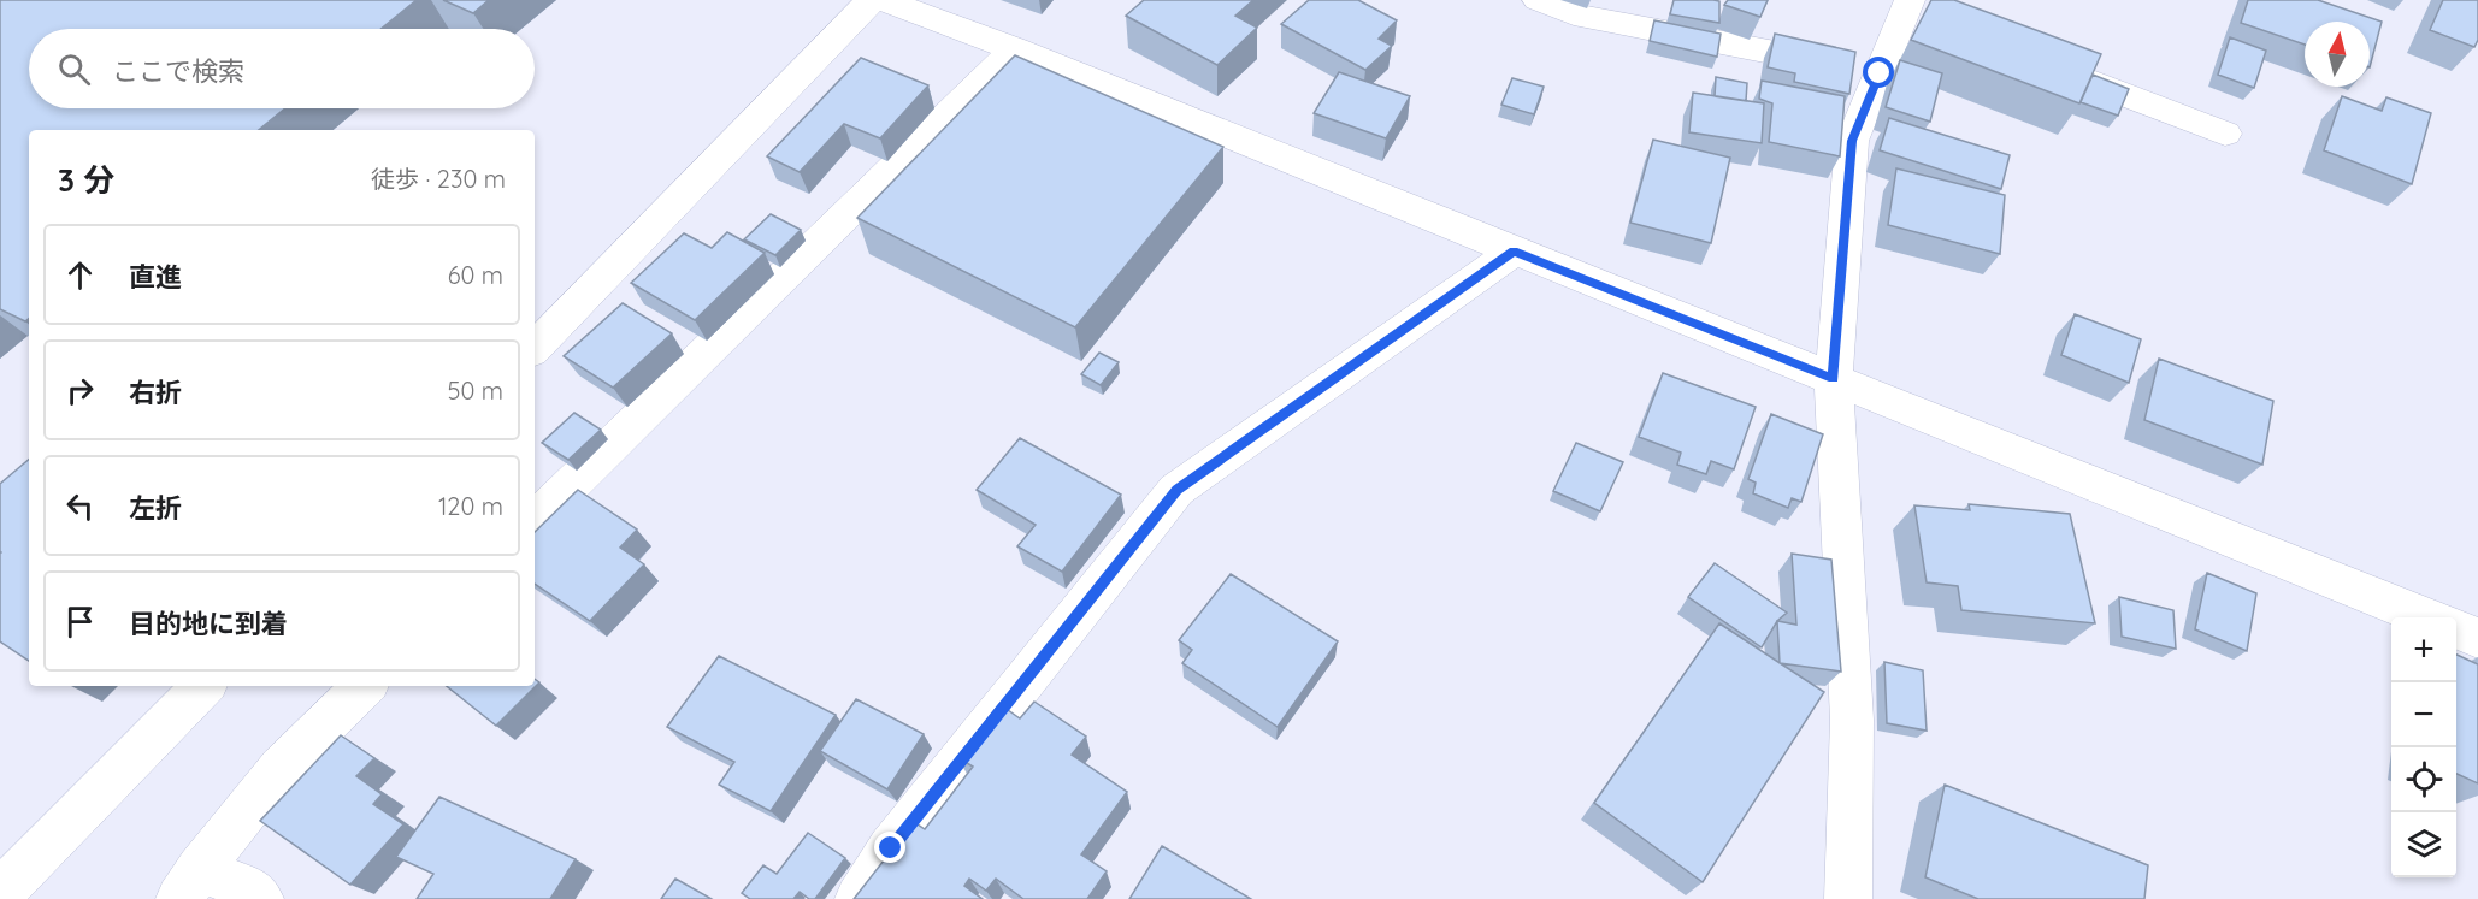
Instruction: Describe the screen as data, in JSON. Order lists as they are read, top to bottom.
{
  "north": "top",
  "page": {
    "search": "ここで検索",
    "heading": ["3 分", "徒歩 · 230 m"],
    "list": [
      ["直進", "60 m"],
      ["右折", "50 m"],
      ["左折", "120 m"],
      "目的地に到着"
    ],
    "map_buttons": ["+", "−"]
  }
}
